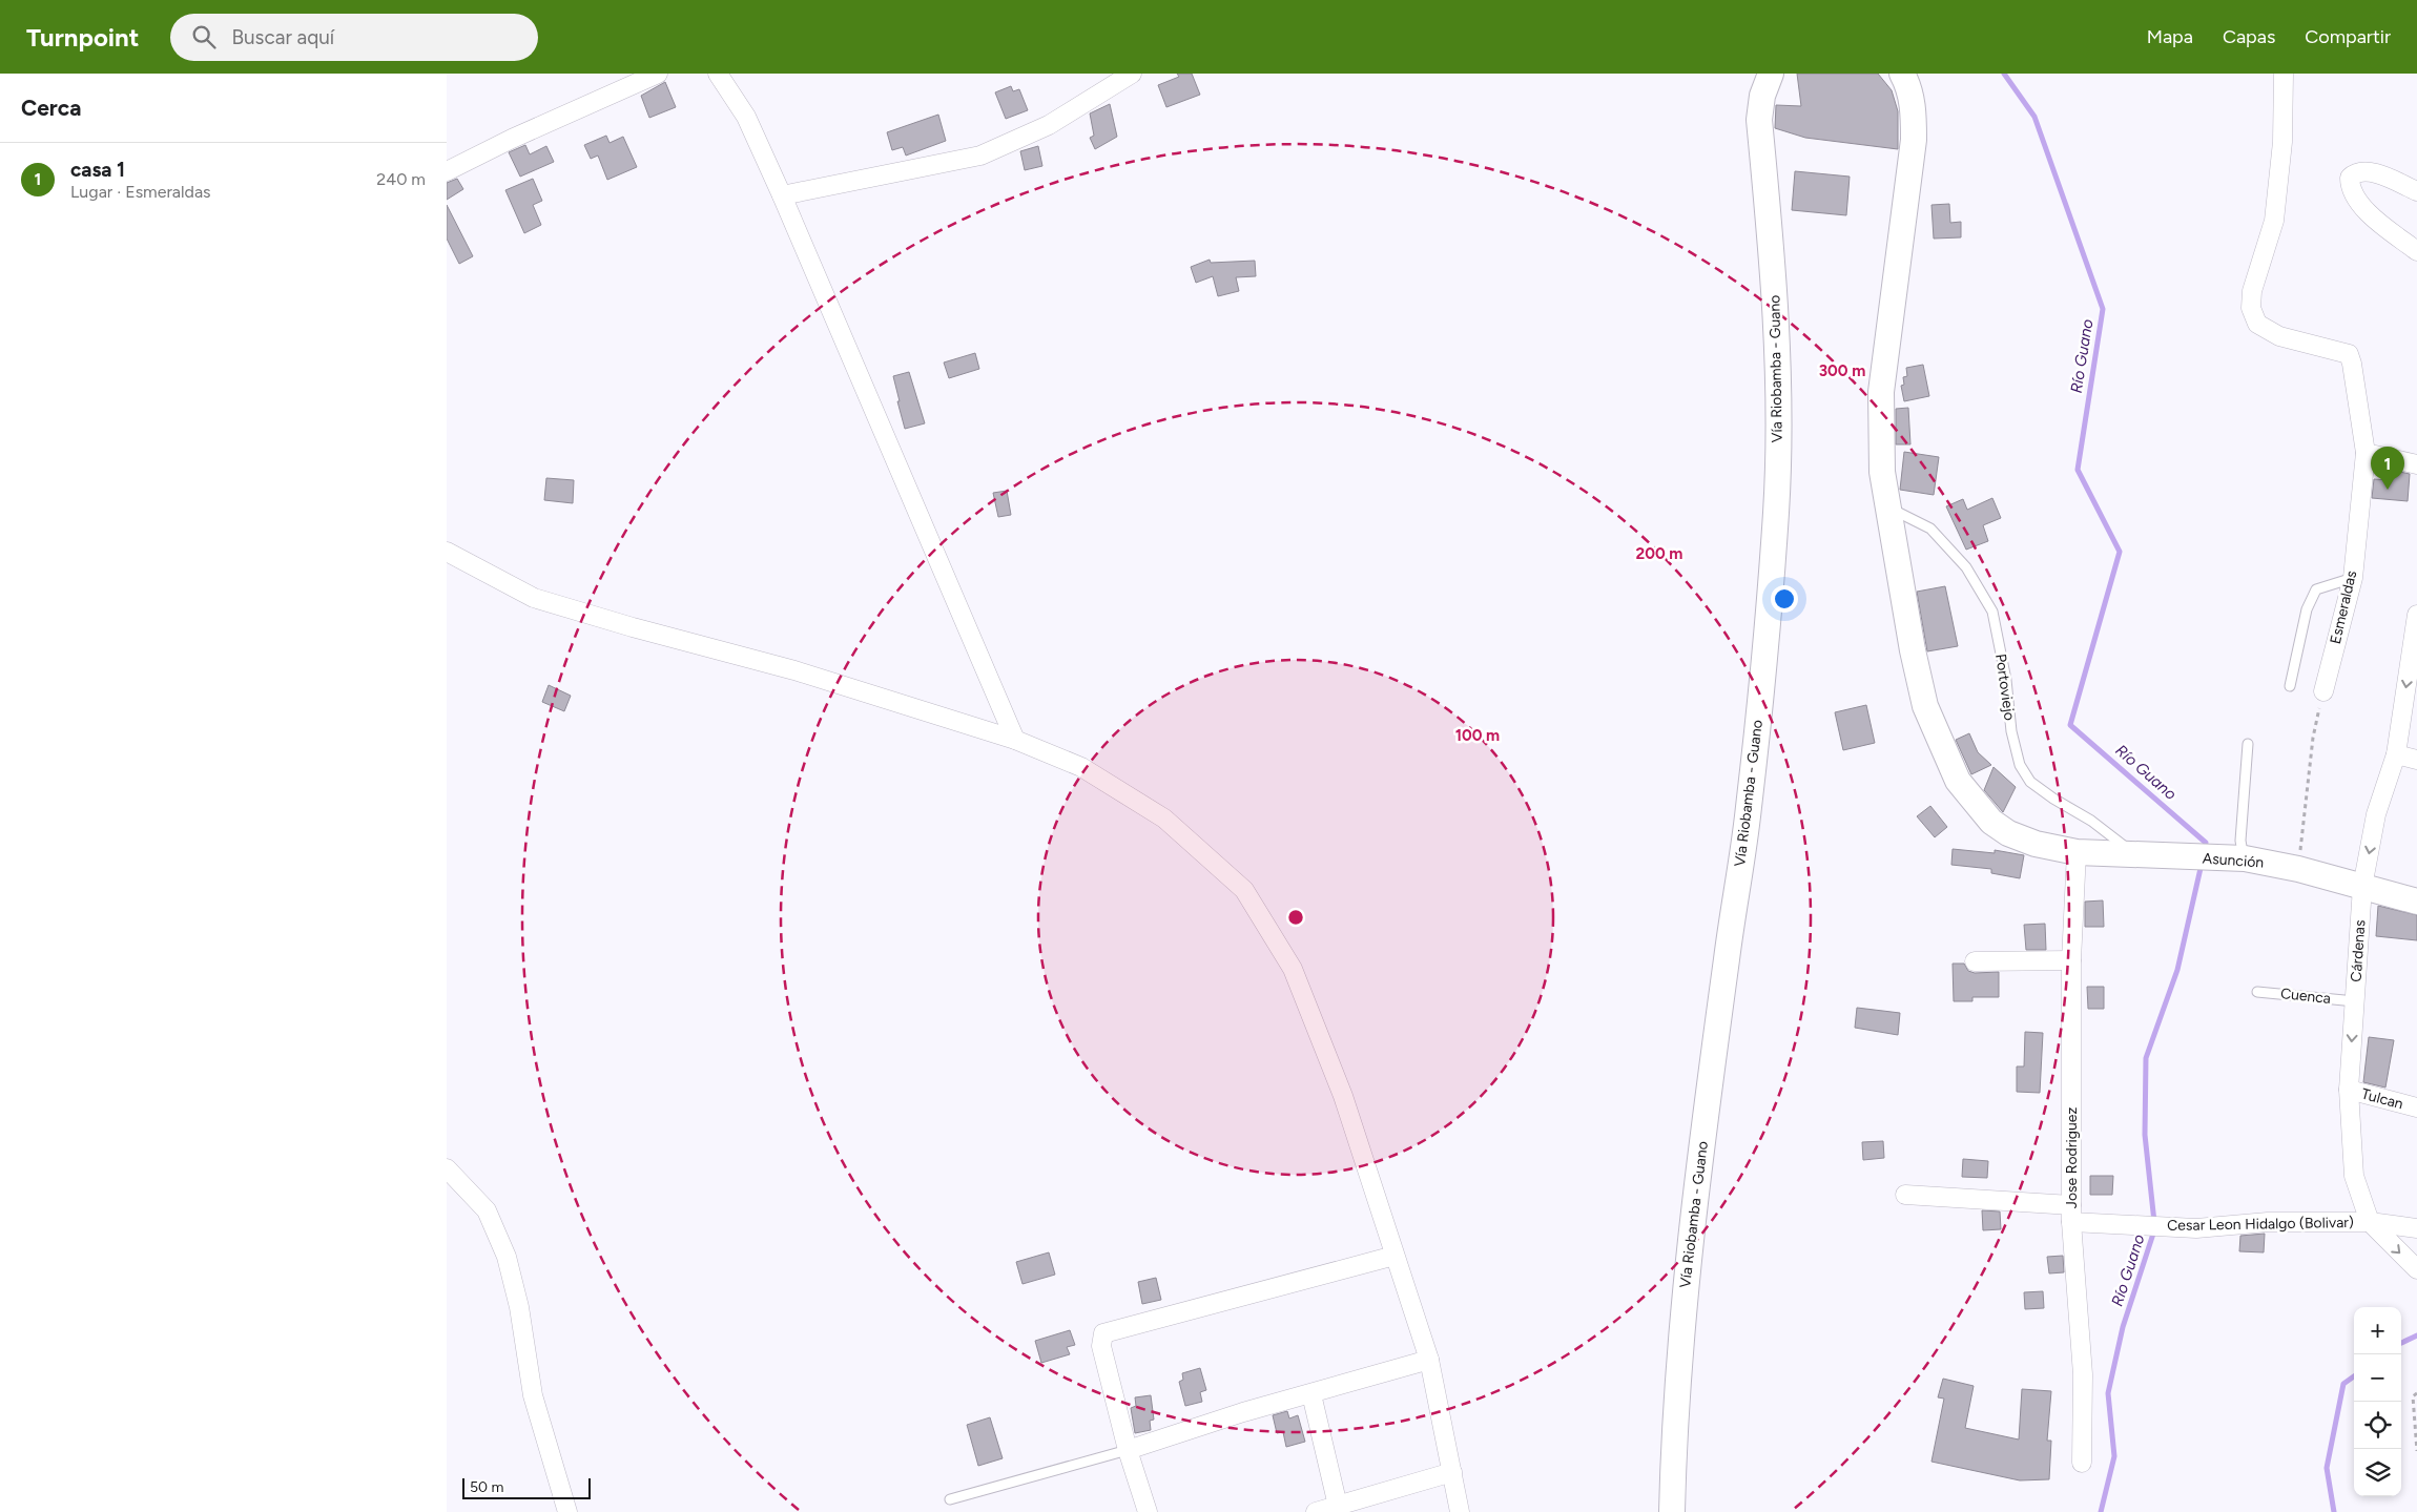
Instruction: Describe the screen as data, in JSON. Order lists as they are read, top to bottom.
{
  "streets": {
    "main road": ["Vía Riobamba - Guano", "Asunción"],
    "street": [
      "Esmeraldas",
      "Cárdenas",
      "Tulcan",
      "Jose Rodriguez",
      "Cesar Leon Hidalgo (Bolivar)"
    ],
    "lane": ["Portoviejo", "Cuenca"]
  },
  "crossings": [
    ["Portoviejo", "Asunción"],
    ["Asunción", "Cárdenas"],
    ["Asunción", "Jose Rodriguez"],
    ["Cárdenas", "Cuenca"],
    ["Cárdenas", "Tulcan"],
    ["Cárdenas", "Cesar Leon Hidalgo (Bolivar)"],
    ["Jose Rodriguez", "Cesar Leon Hidalgo (Bolivar)"]
  ],
  "one_way": ["Cárdenas"],
  "water": ["Río Guano"],
  "scale_bar": "50 m",
  "page": {
    "header": "Turnpoint",
    "search": "Buscar aquí",
    "nav": ["Mapa", "Capas", "Compartir"],
    "heading": "Cerca",
    "list": [
      {
        "mark": "1",
        "name": "casa 1",
        "note": "Lugar · Esmeraldas",
        "value": "240 m"
      }
    ],
    "pins": "1",
    "map_buttons": ["+", "−"],
    "scale": "50 m"
  },
  "rings": ["300 m", "200 m", "100 m"]
}
